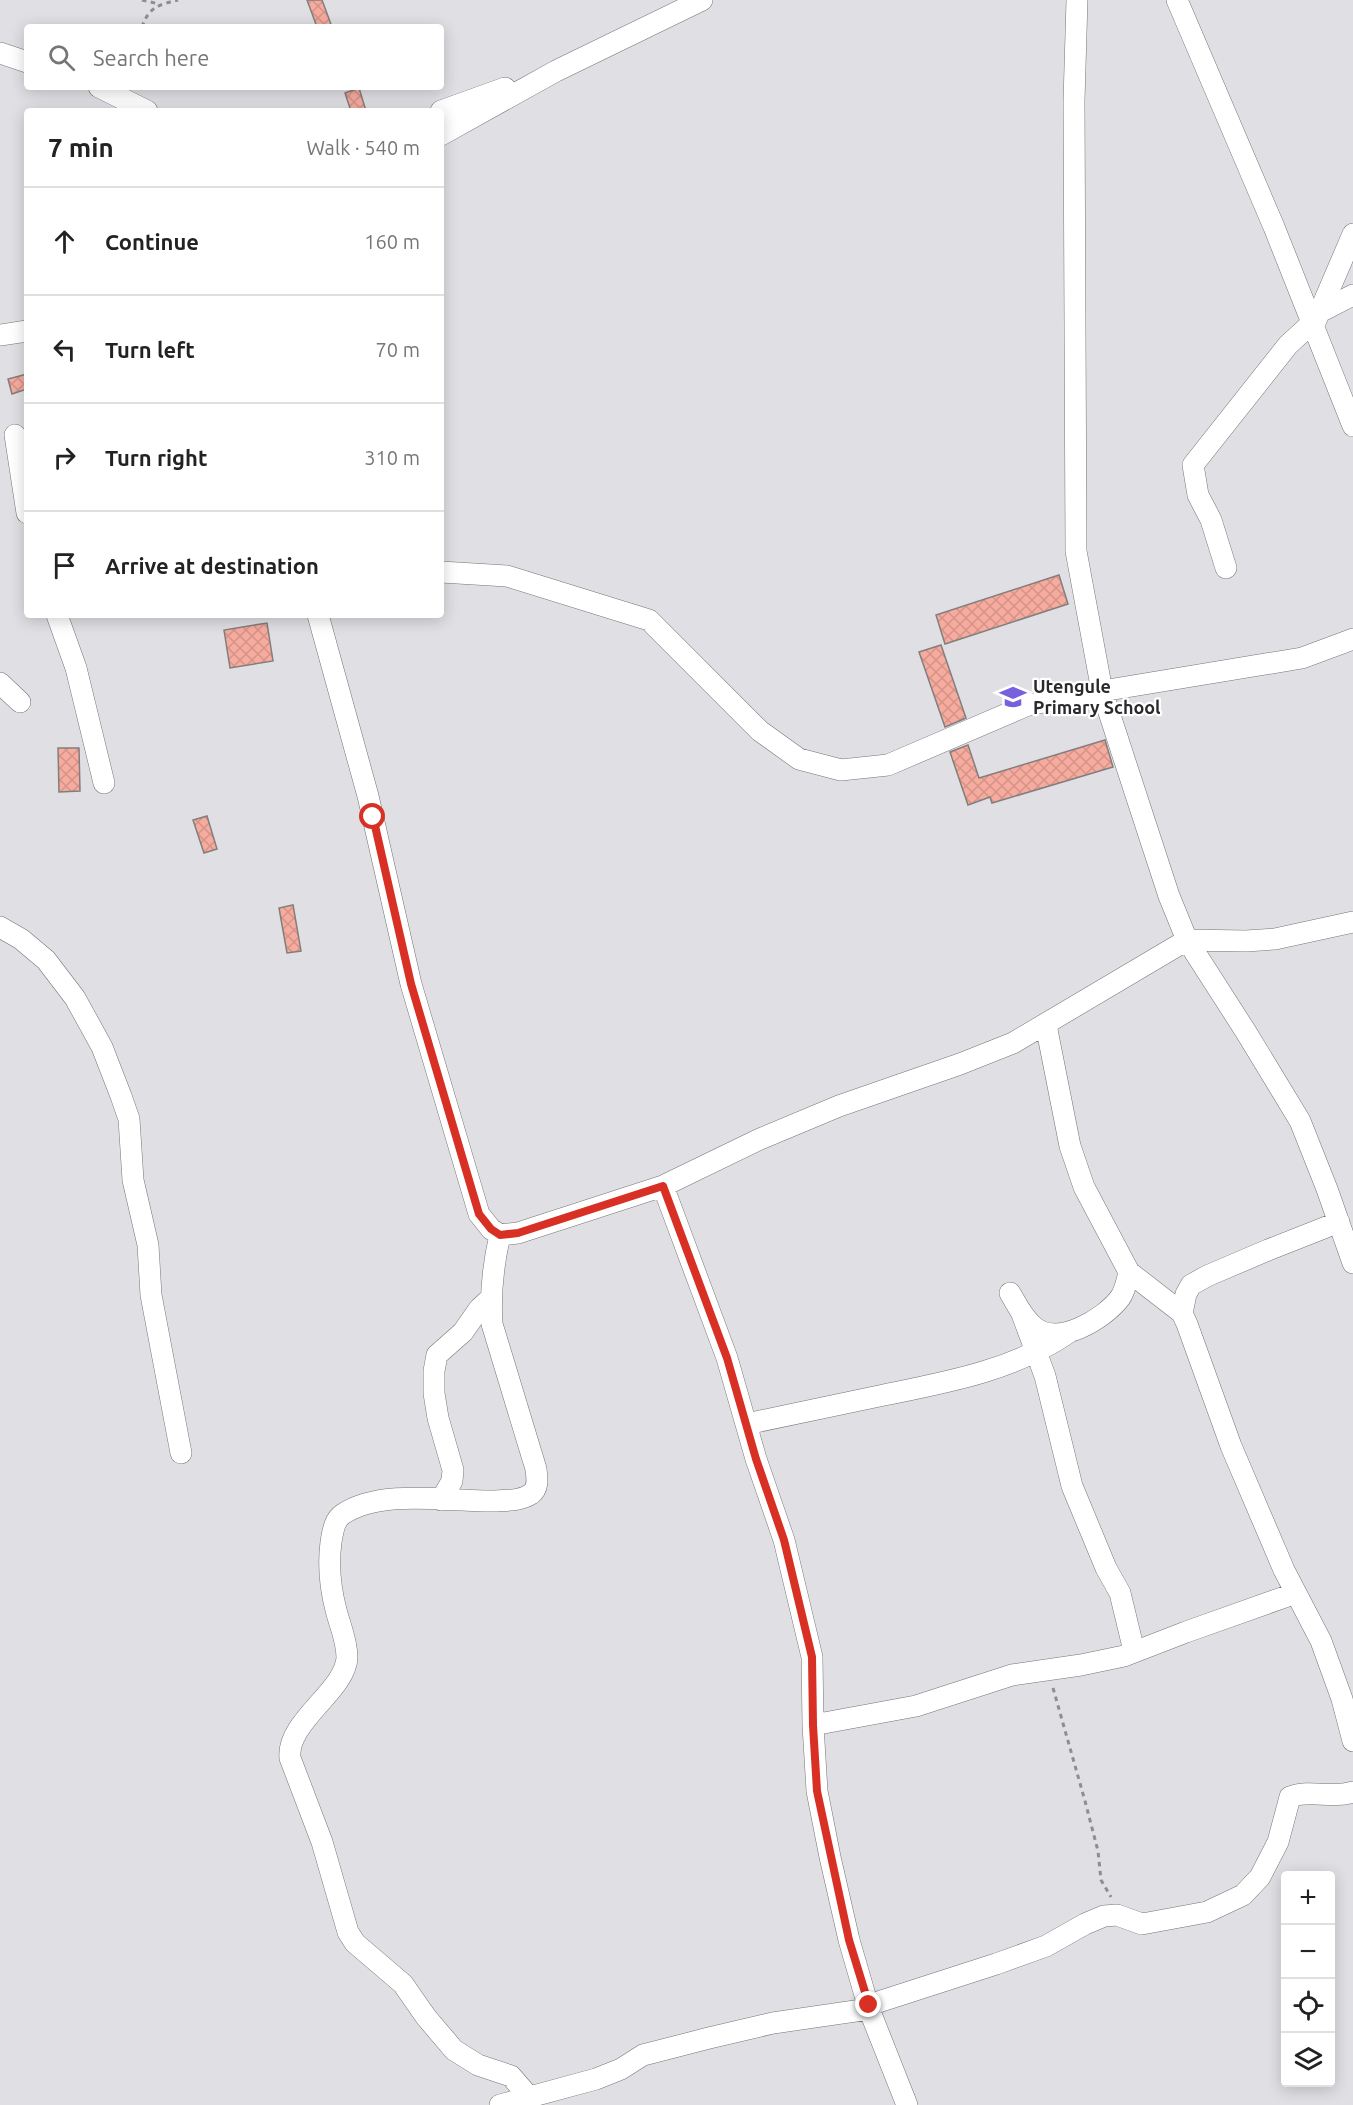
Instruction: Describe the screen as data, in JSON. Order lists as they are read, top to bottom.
{
  "places": {
    "school or university": ["Utengule Primary School"]
  },
  "page": {
    "search": "Search here",
    "heading": ["7 min", "Walk · 540 m"],
    "list": [
      ["Continue", "160 m"],
      ["Turn left", "70 m"],
      ["Turn right", "310 m"],
      "Arrive at destination"
    ],
    "map_buttons": ["+", "−"]
  }
}
